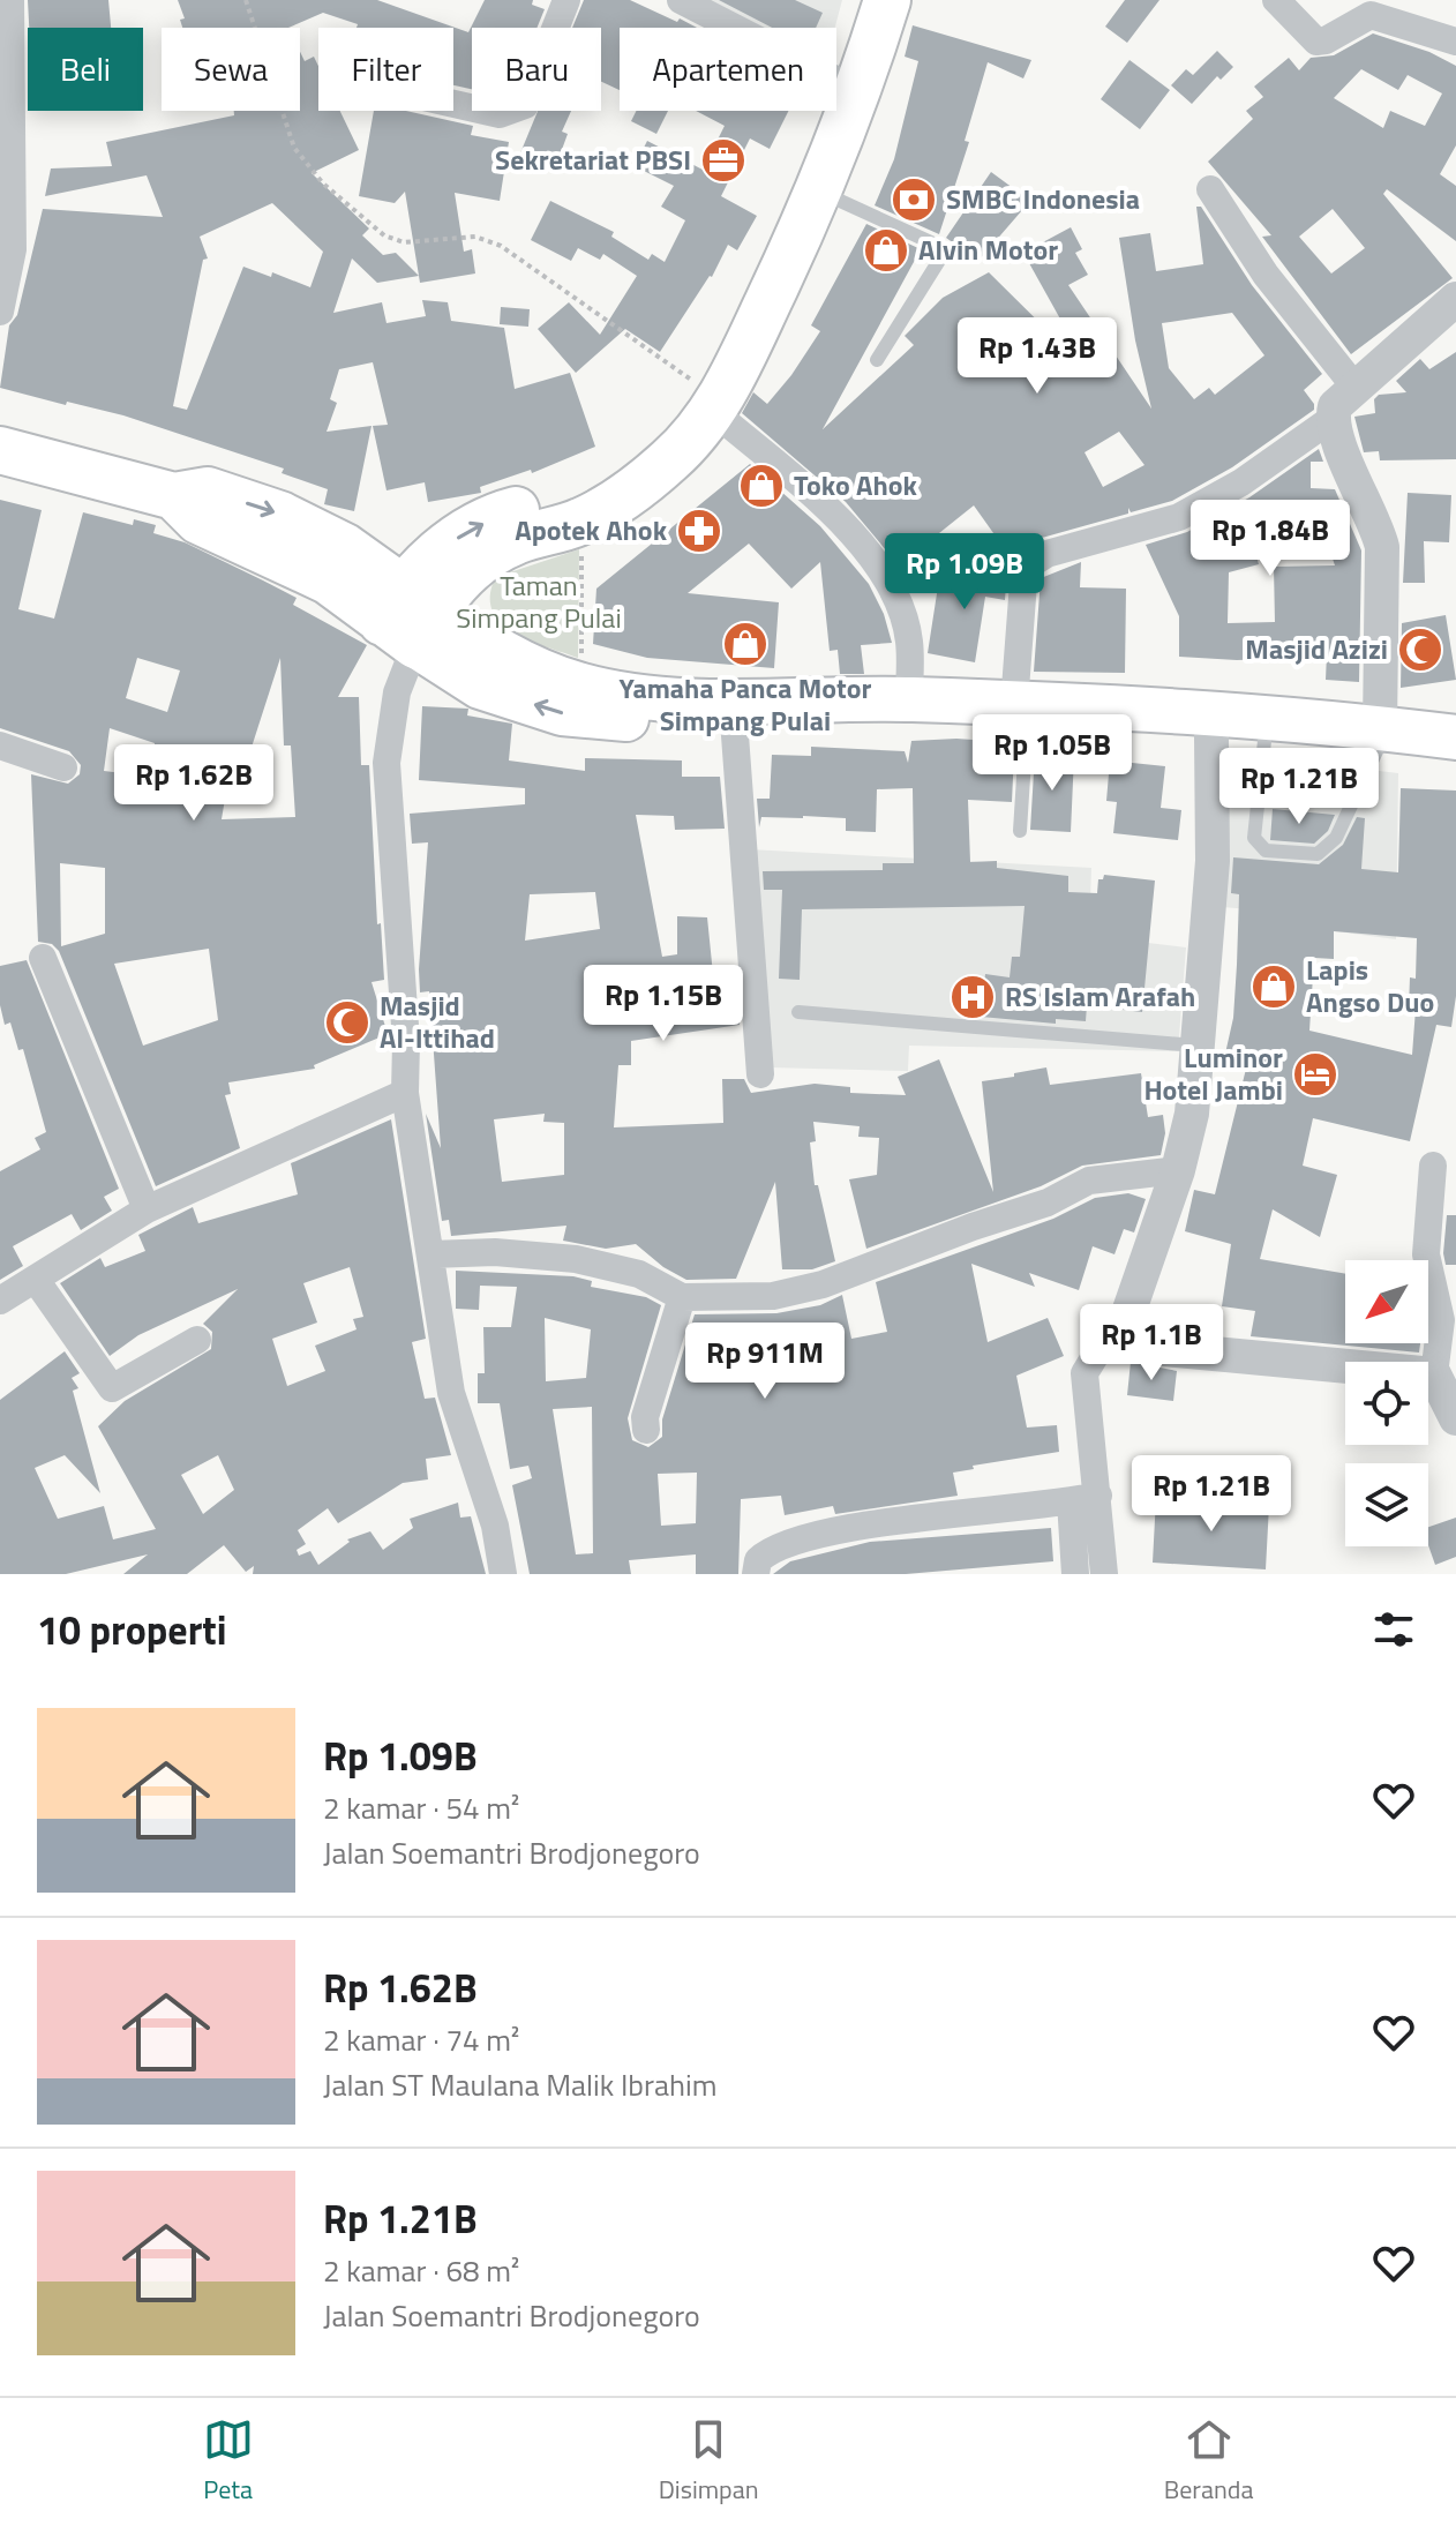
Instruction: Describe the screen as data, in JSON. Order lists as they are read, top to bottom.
{
  "parks": ["Taman Simpang Pulai"],
  "places": {
    "office": ["Sekretariat PBSI"],
    "bank": ["SMBC Indonesia"],
    "shop": [
      "Alvin Motor",
      "Toko Ahok",
      "Yamaha Panca Motor Simpang Pulai",
      "Lapis Angso Duo"
    ],
    "pharmacy": ["Apotek Ahok"],
    "mosque": ["Masjid Azizi", "Masjid Al-Ittihad"],
    "hospital": ["RS Islam Arafah"],
    "hotel": ["Luminor Hotel Jambi"]
  },
  "north": "bottom left",
  "page": {
    "chip": [
      "Beli",
      "Sewa",
      "Filter",
      "Baru",
      "Apartemen"
    ],
    "price": [
      "Rp 1.43B",
      "Rp 1.84B",
      "Rp 1.09B",
      "Rp 1.05B",
      "Rp 1.62B",
      "Rp 1.21B",
      "Rp 1.15B",
      "Rp 1.1B",
      "Rp 911M",
      "Rp 1.21B"
    ],
    "heading": "10 properti",
    "list": [
      {
        "name": "Rp 1.09B",
        "note": "2 kamar · 54 m² · Jalan Soemantri Brodjonegoro"
      },
      {
        "name": "Rp 1.62B",
        "note": "2 kamar · 74 m² · Jalan ST Maulana Malik Ibrahim"
      },
      {
        "name": "Rp 1.21B",
        "note": "2 kamar · 68 m² · Jalan Soemantri Brodjonegoro"
      }
    ],
    "tabs": ["Peta", "Disimpan", "Beranda"]
  }
}
